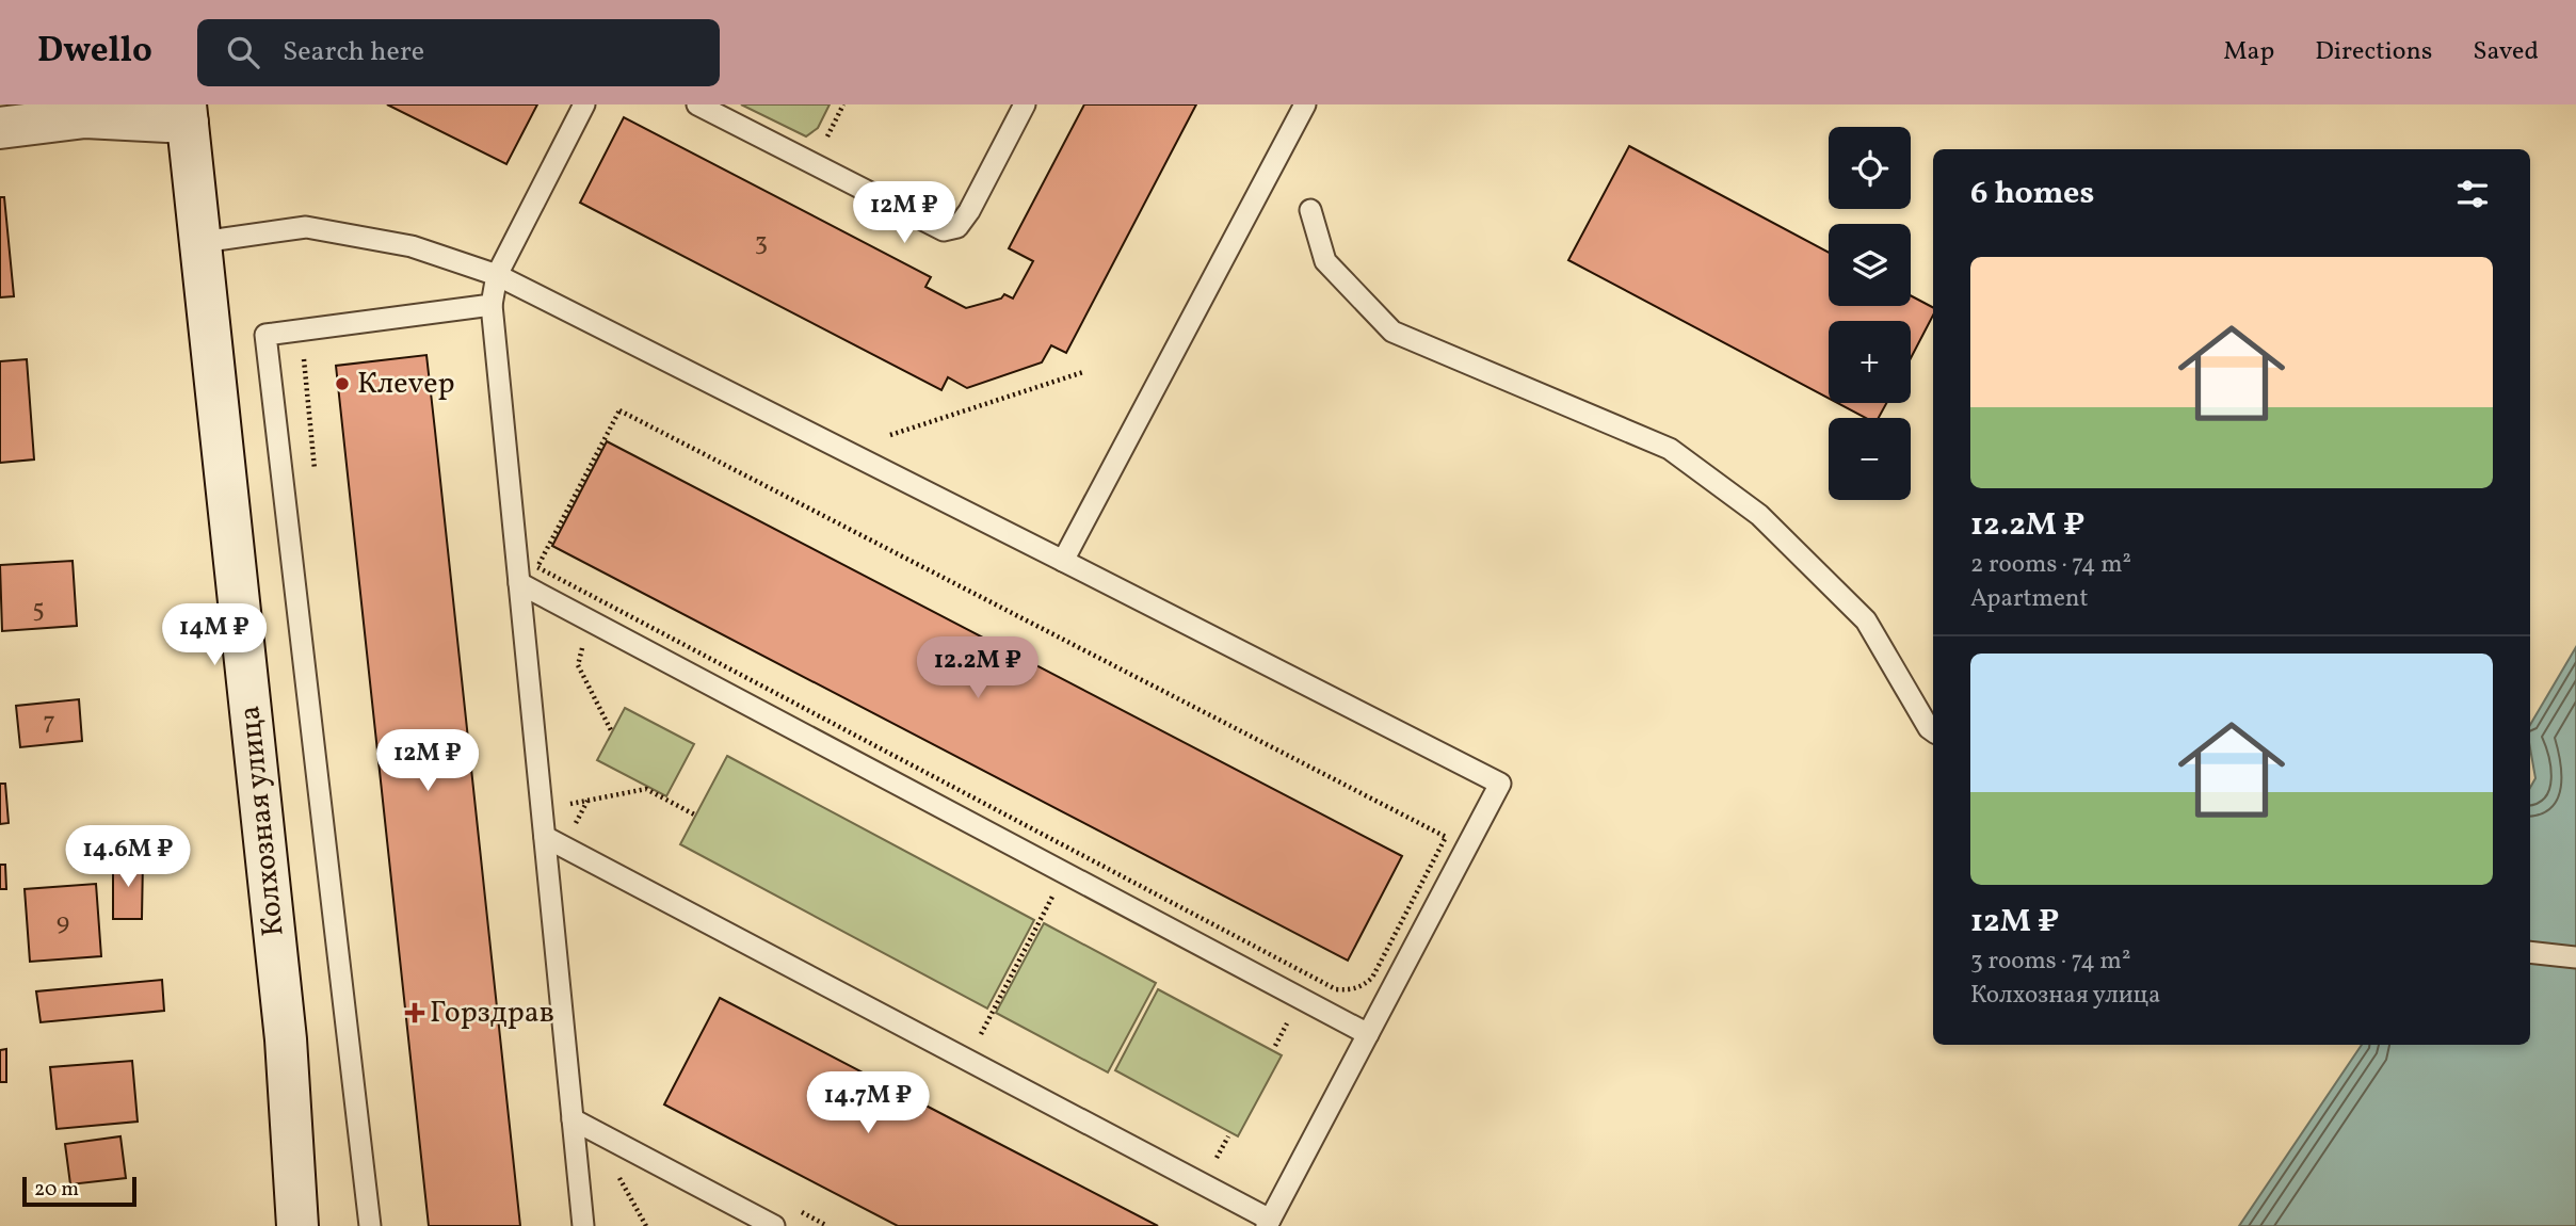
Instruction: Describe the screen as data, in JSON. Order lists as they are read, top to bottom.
{
  "streets": {
    "main road": ["Колхозная улица"]
  },
  "places": {
    "other": ["Клеvер"],
    "health": ["Горздрав"]
  },
  "house_numbers": [
    "3",
    "5",
    "7",
    "9"
  ],
  "scale_bar": "20 m",
  "page": {
    "header": "Dwello",
    "search": "Search here",
    "nav": ["Map", "Directions", "Saved"],
    "map_buttons": ["+", "−"],
    "heading": "6 homes",
    "price": [
      "12M ₽",
      "14M ₽",
      "12.2M ₽",
      "12M ₽",
      "14.6M ₽",
      "14.7M ₽"
    ],
    "list": [
      {
        "name": "12.2M ₽",
        "note": "2 rooms · 74 m² · Apartment"
      },
      {
        "name": "12M ₽",
        "note": "3 rooms · 74 m² · Колхозная улица"
      }
    ],
    "scale": "20 m"
  }
}
